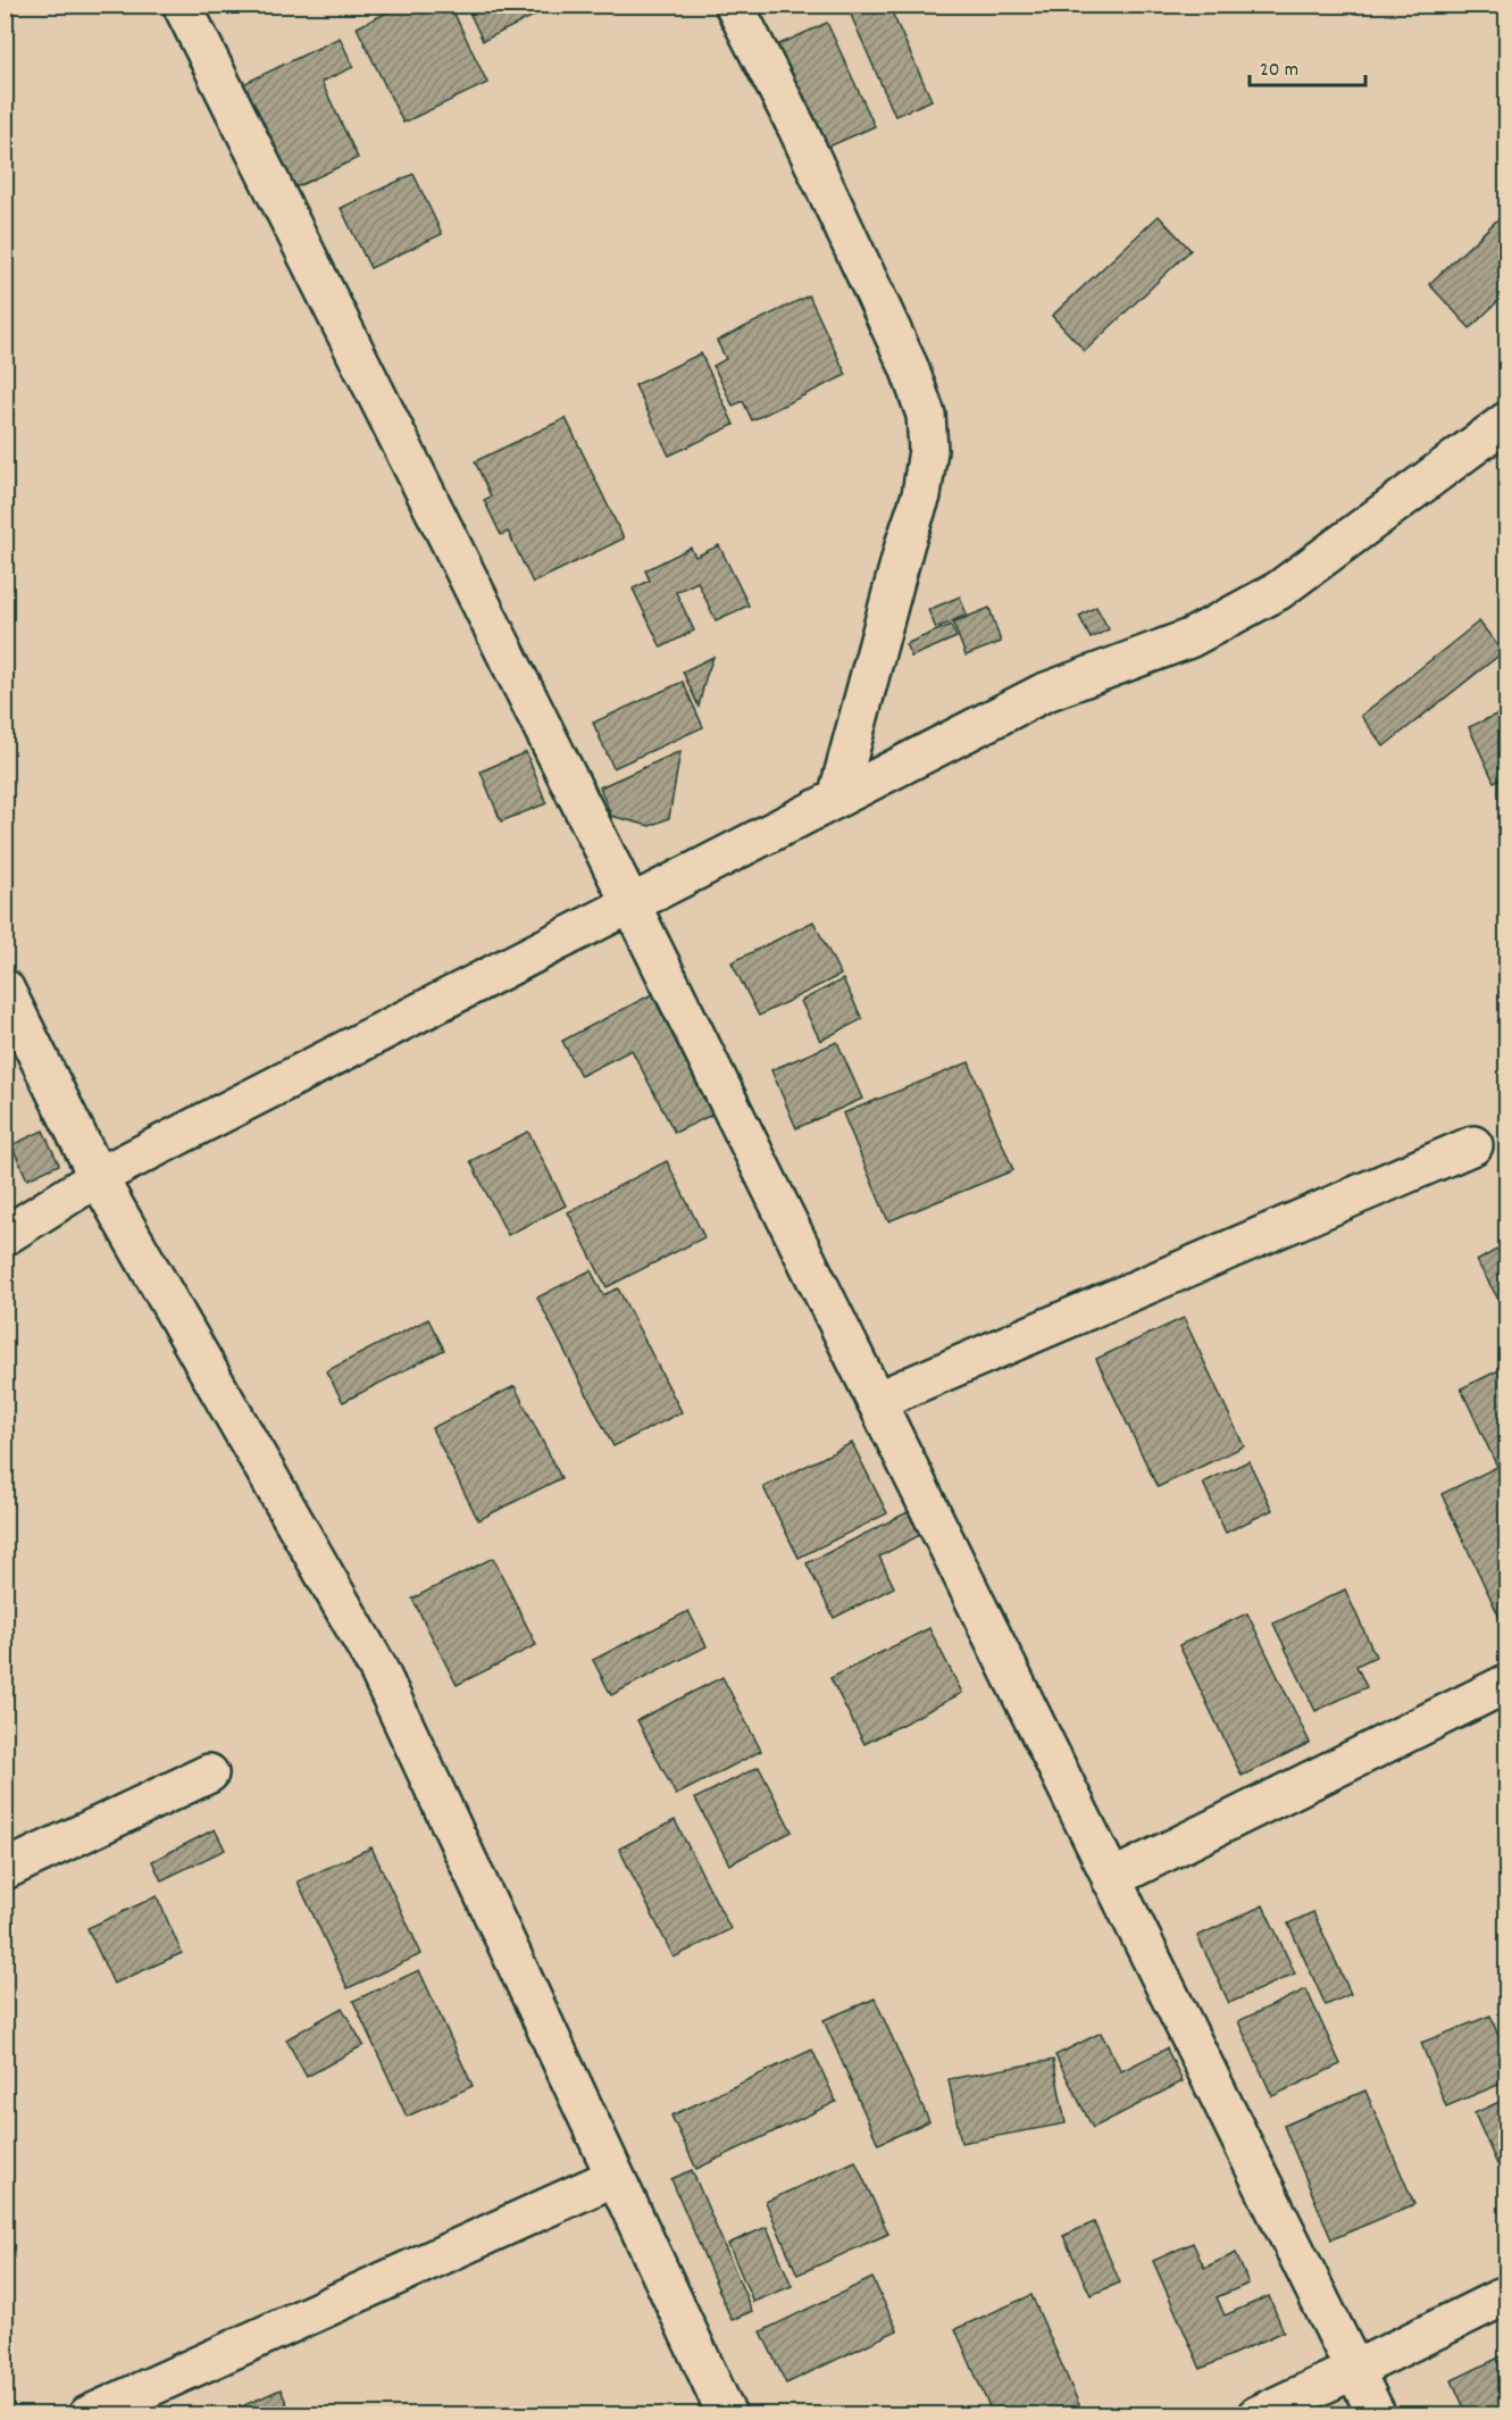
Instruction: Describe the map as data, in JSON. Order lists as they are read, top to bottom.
{
  "scale_bar": "20 m"
}
